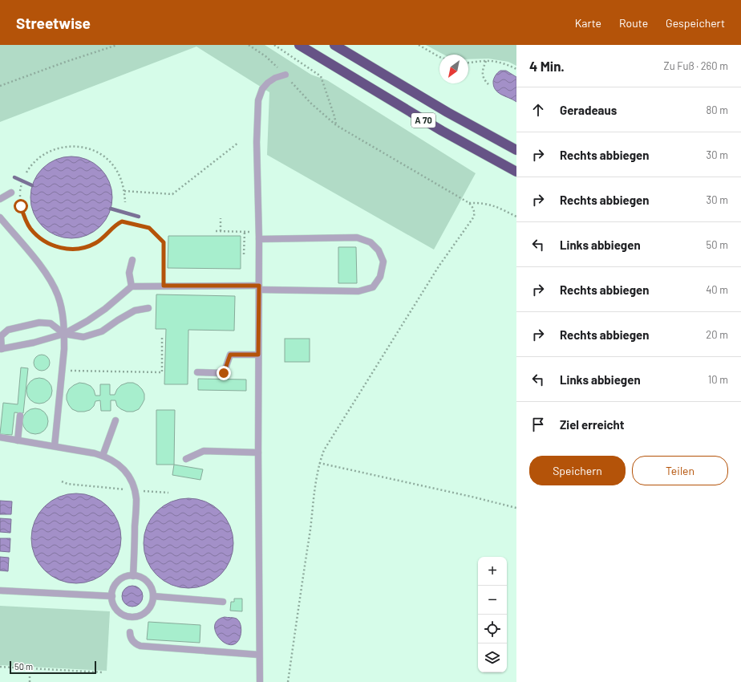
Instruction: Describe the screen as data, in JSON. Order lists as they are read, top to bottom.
{
  "streets": {
    "highway": ["A 70"]
  },
  "scale_bar": "50 m",
  "north": "bottom left",
  "page": {
    "header": "Streetwise",
    "nav": ["Karte", "Route", "Gespeichert"],
    "heading": ["4 Min.", "Zu Fuß · 260 m"],
    "list": [
      ["Geradeaus", "80 m"],
      ["Rechts abbiegen", "30 m"],
      ["Rechts abbiegen", "30 m"],
      ["Links abbiegen", "50 m"],
      ["Rechts abbiegen", "40 m"],
      ["Rechts abbiegen", "20 m"],
      ["Links abbiegen", "10 m"],
      "Ziel erreicht"
    ],
    "buttons": ["Speichern", "Teilen"],
    "map_buttons": ["+", "−"],
    "scale": "50 m"
  }
}
